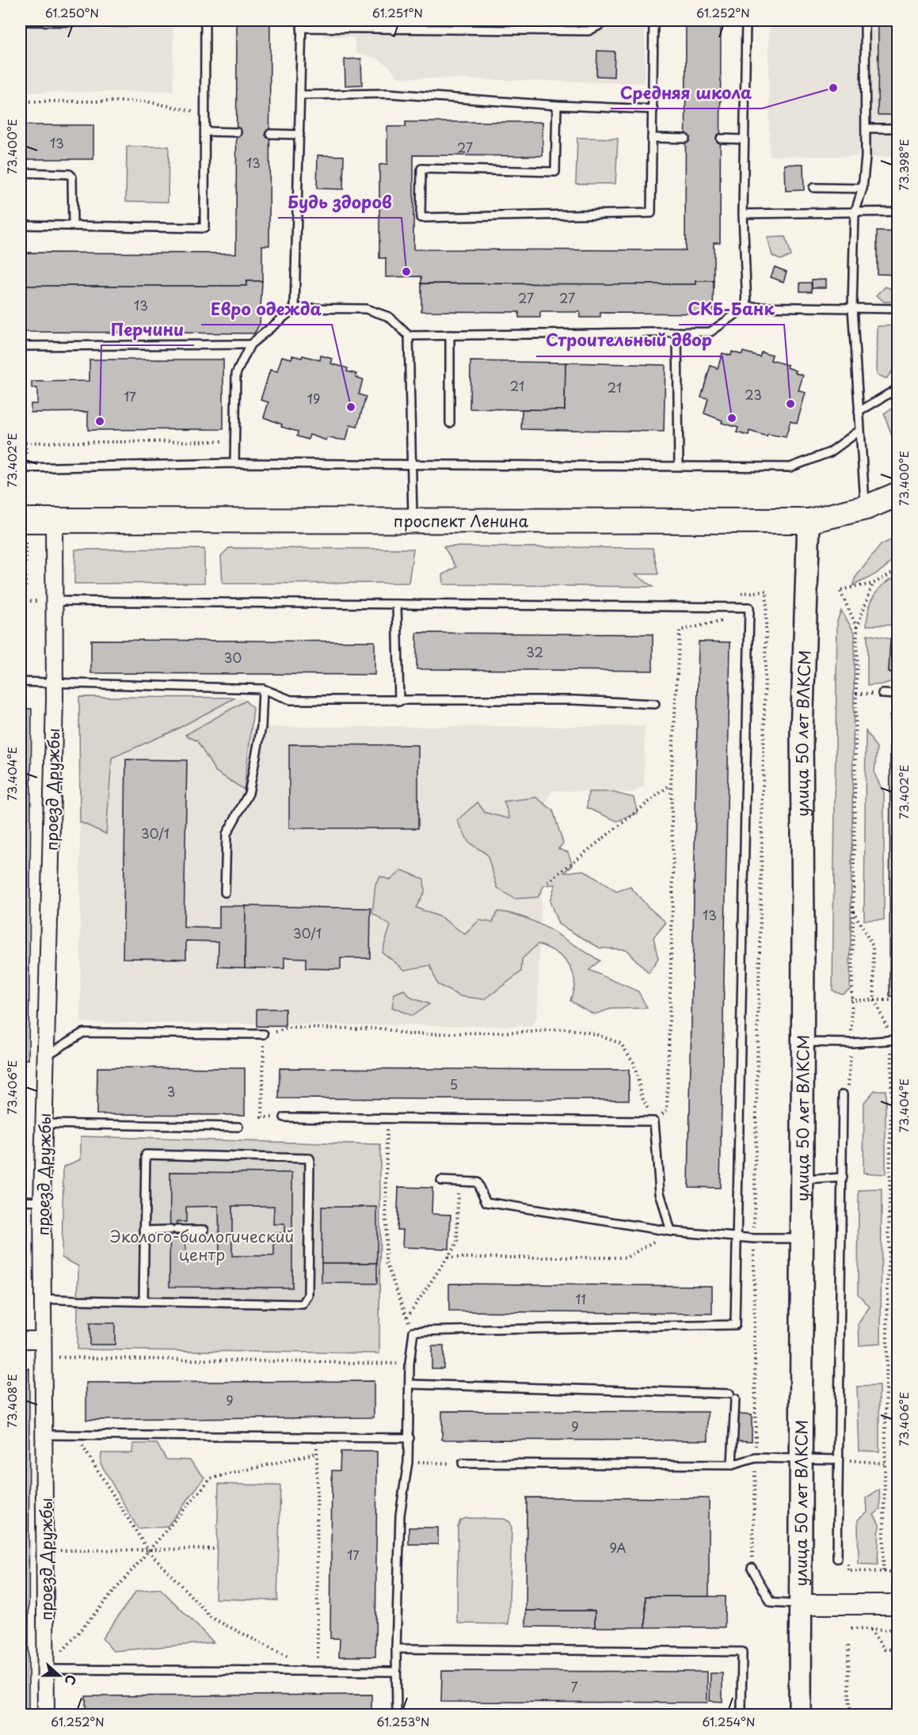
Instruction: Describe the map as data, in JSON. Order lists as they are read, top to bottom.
{
  "streets": {
    "main road": ["проспект Ленина", "улица 50 лет ВЛКСМ"],
    "street": ["проезд Дружбы"]
  },
  "crossings": [
    ["проспект Ленина", "улица 50 лет ВЛКСМ"],
    ["проспект Ленина", "проезд Дружбы"]
  ],
  "parks": ["Эколого-биологический центр"],
  "places": [
    "Средняя школа",
    "Будь здоров",
    "СКБ-Банк",
    "Евро одежда",
    "Строительный двор",
    "Перчини"
  ],
  "house_numbers": [
    "13",
    "27",
    "13",
    "27",
    "27",
    "13",
    "21",
    "21",
    "23",
    "17",
    "19",
    "32",
    "30",
    "30/1",
    "13",
    "30/1",
    "5",
    "3",
    "11",
    "9",
    "9",
    "9А",
    "17",
    "7"
  ],
  "north": "right",
  "coordinates": [
    "61.250°N",
    "61.251°N",
    "61.252°N",
    "73.400°E",
    "73.398°E",
    "73.402°E",
    "73.404°E",
    "73.406°E",
    "73.408°E",
    "61.253°N",
    "61.254°N"
  ]
}
